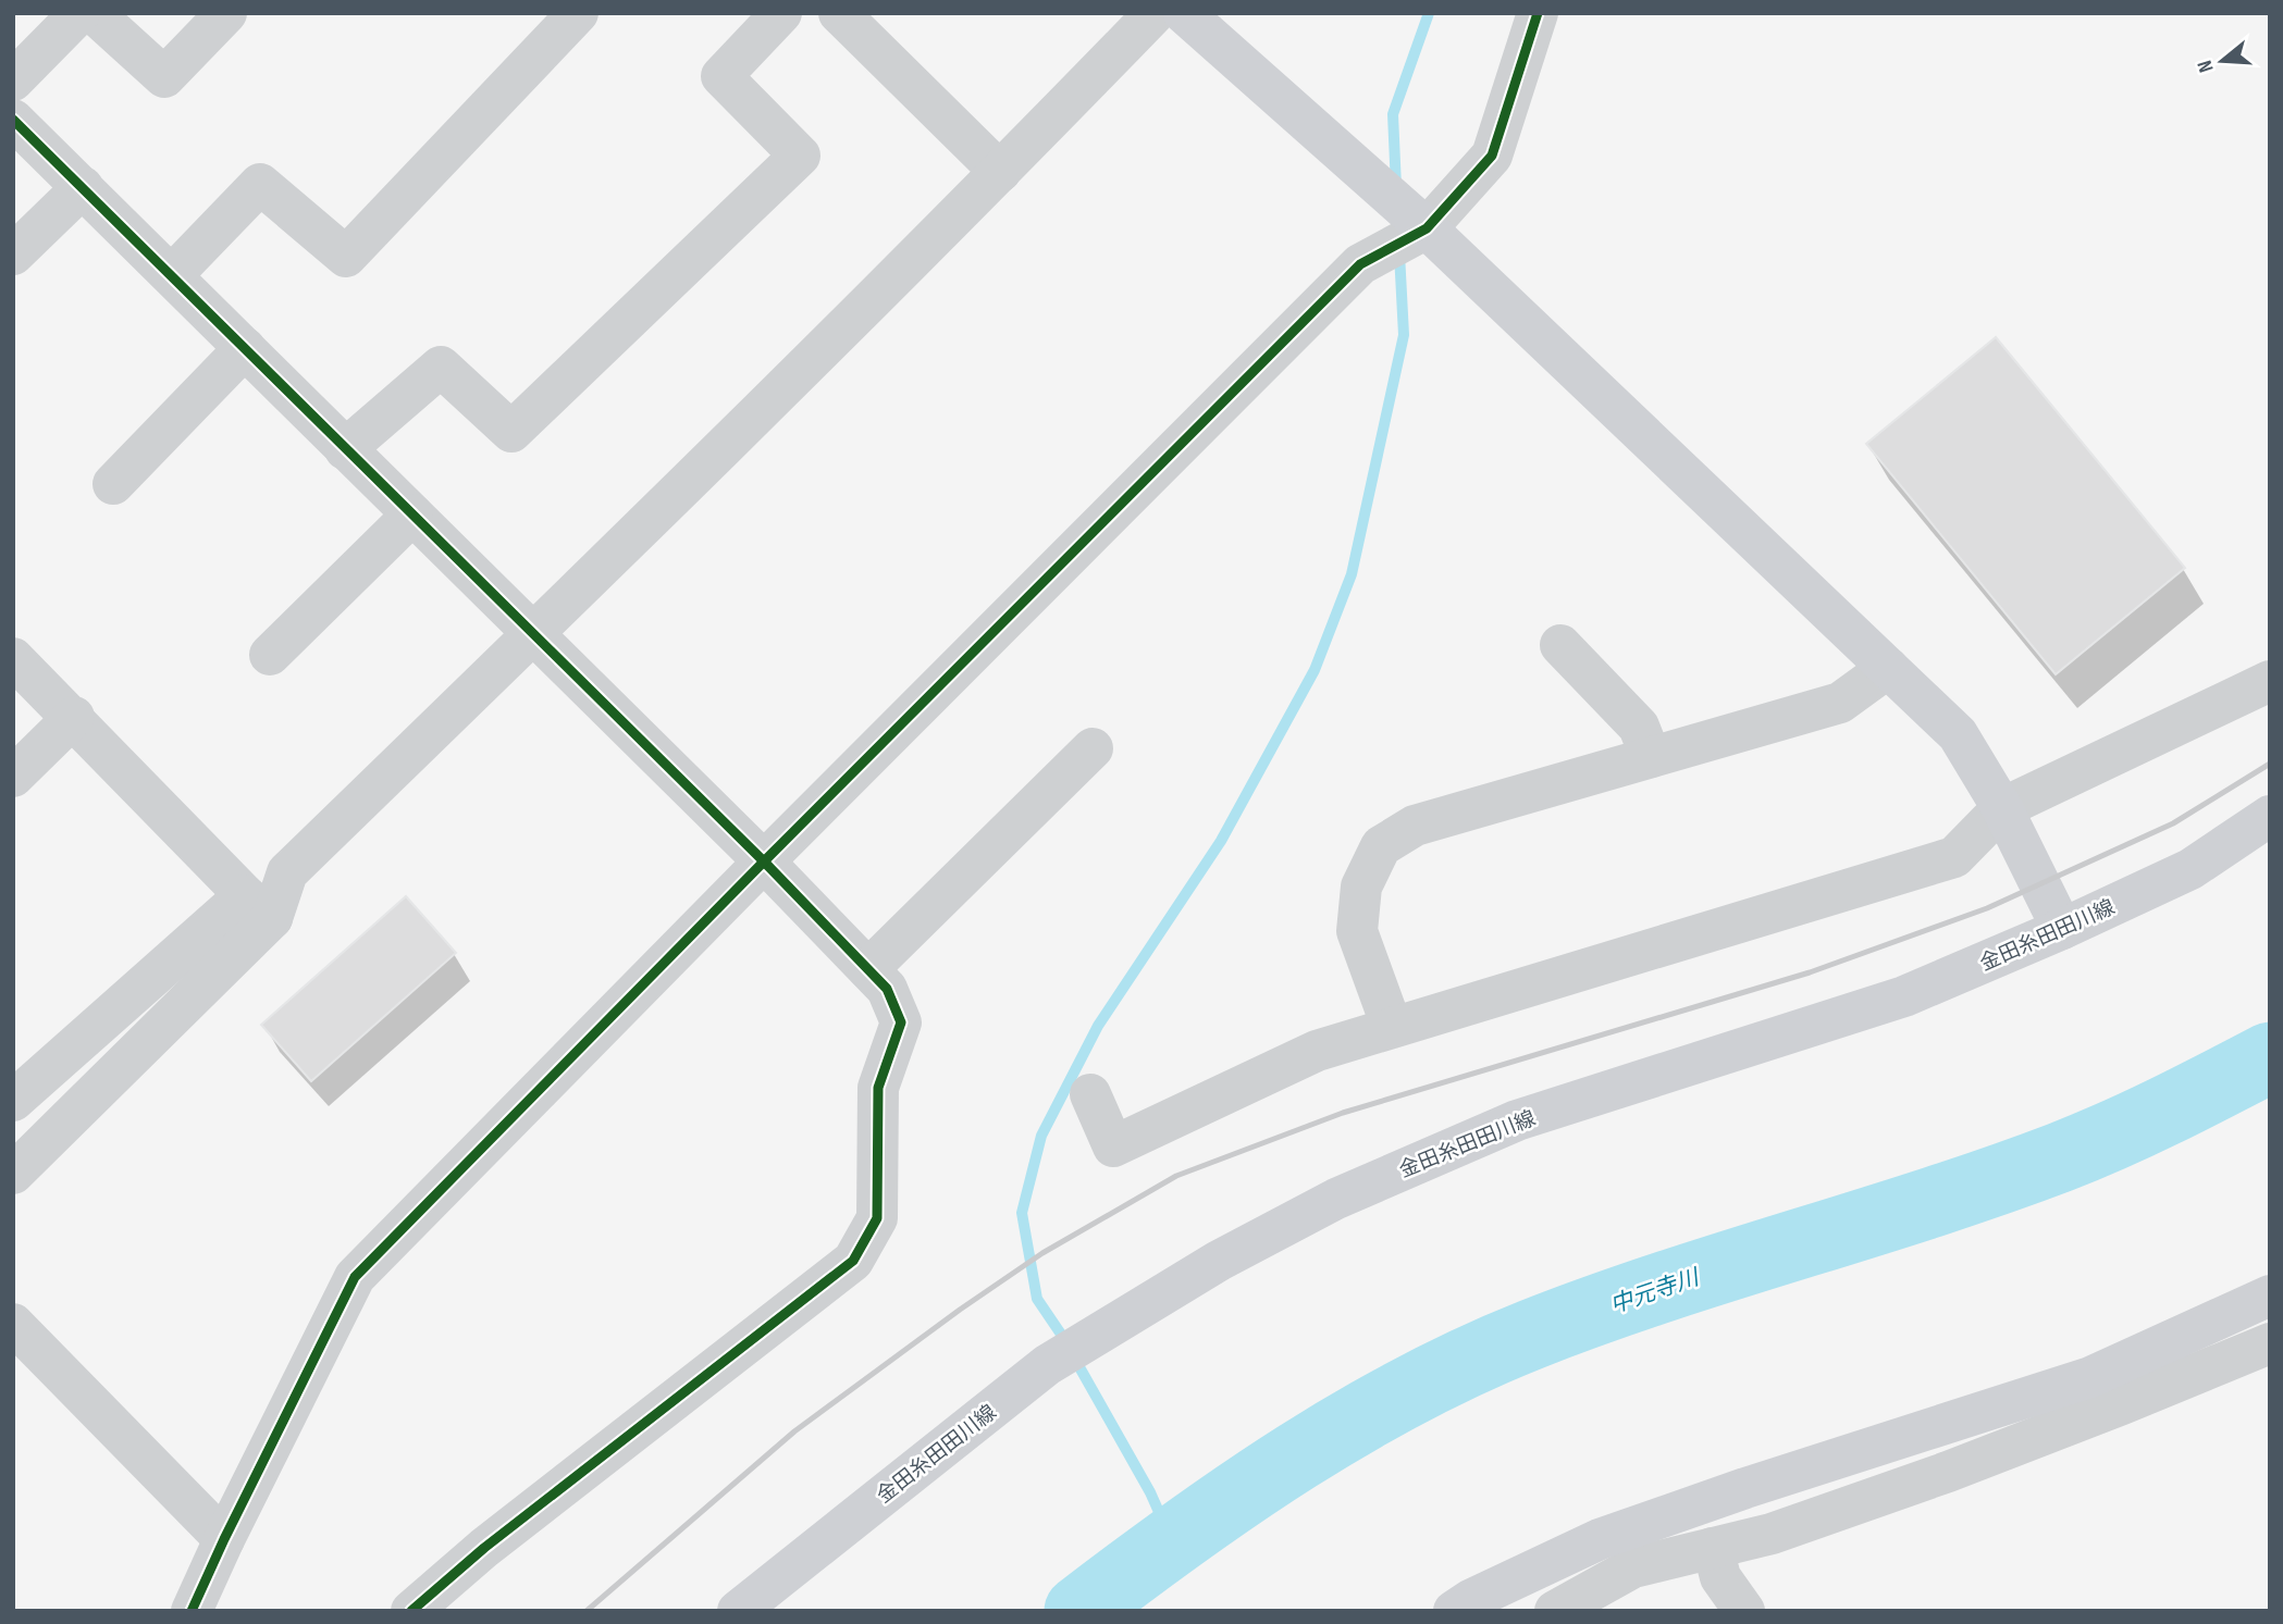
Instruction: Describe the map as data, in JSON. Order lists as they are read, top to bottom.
{
  "streets": {
    "street": ["金田糸田田川線"]
  },
  "water": ["中元寺川"],
  "north": "left"
}
